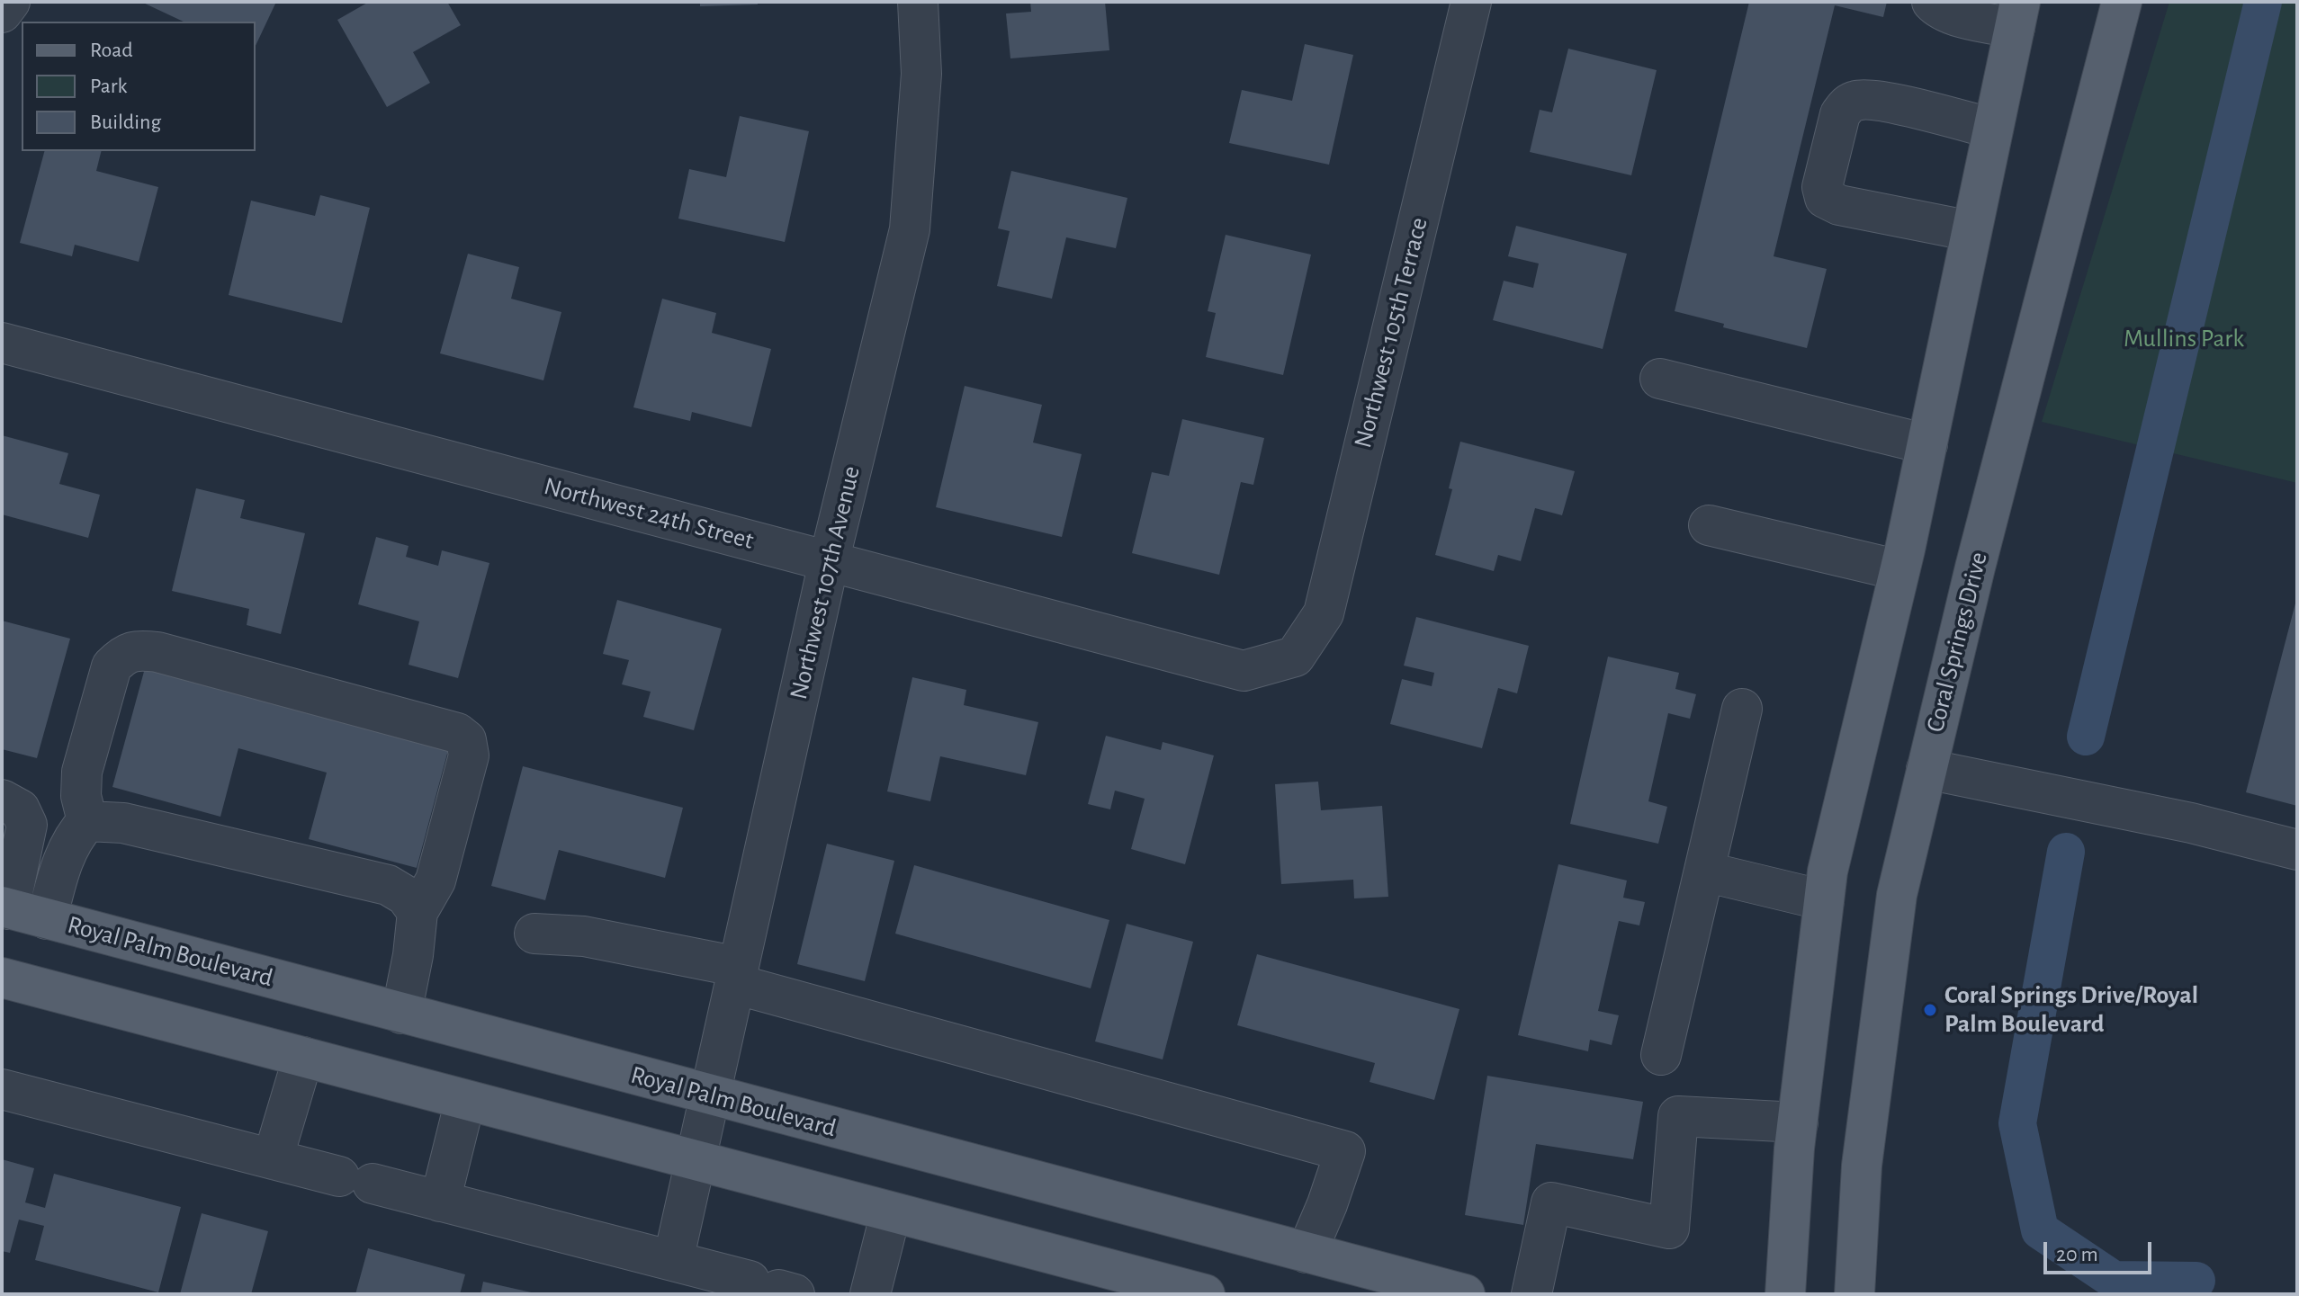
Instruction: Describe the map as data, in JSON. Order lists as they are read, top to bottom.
{
  "streets": {
    "main road": ["Coral Springs Drive", "Royal Palm Boulevard"],
    "street": ["Northwest 105th Terrace", "Northwest 24th Street", "Northwest 107th Avenue"]
  },
  "crossings": [
    ["Northwest 105th Terrace", "Northwest 24th Street"],
    ["Northwest 24th Street", "Northwest 107th Avenue"],
    ["Northwest 107th Avenue", "Royal Palm Boulevard"]
  ],
  "parks": ["Mullins Park"],
  "places": ["Coral Springs Drive/Royal Palm Boulevard"],
  "legend": ["Road", "Park", "Building"],
  "scale_bar": "20 m"
}
